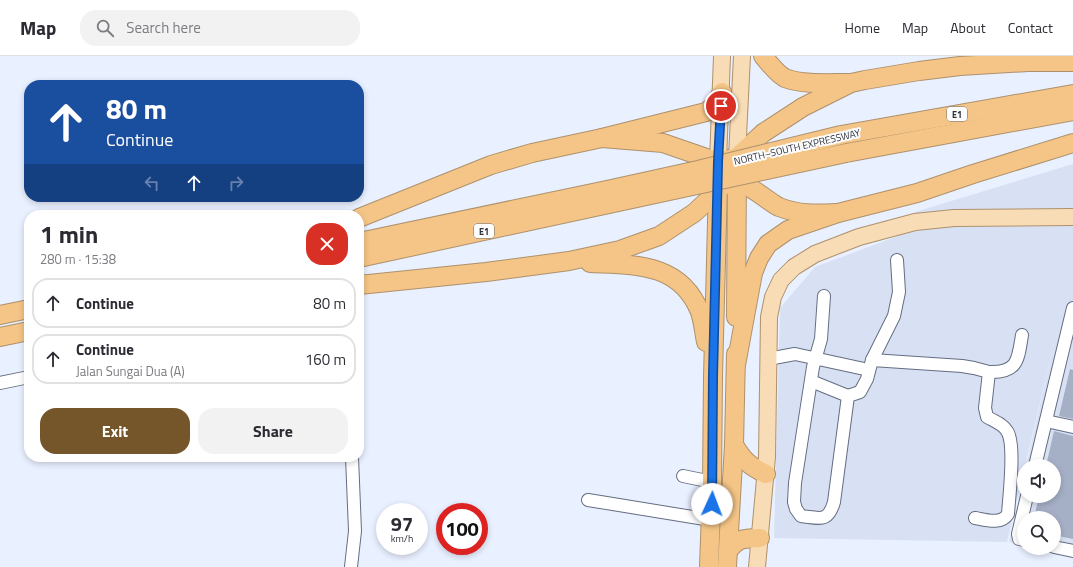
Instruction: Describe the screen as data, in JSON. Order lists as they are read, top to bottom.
{
  "streets": {
    "highway": ["E1", "NORTH–SOUTH EXPRESSWAY"]
  },
  "page": {
    "header": "Map",
    "search": "Search here",
    "nav": [
      "Home",
      "Map",
      "About",
      "Contact"
    ],
    "turn": ["80 m", "Continue"],
    "heading": ["1 min", "280 m · 15:38"],
    "list": [
      {
        "name": "Continue",
        "value": "80 m"
      },
      {
        "name": "Continue",
        "note": "Jalan Sungai Dua (A)",
        "value": "160 m"
      }
    ],
    "buttons": ["Exit", "Share"],
    "speed": "97 km/h",
    "limit": "100"
  }
}
